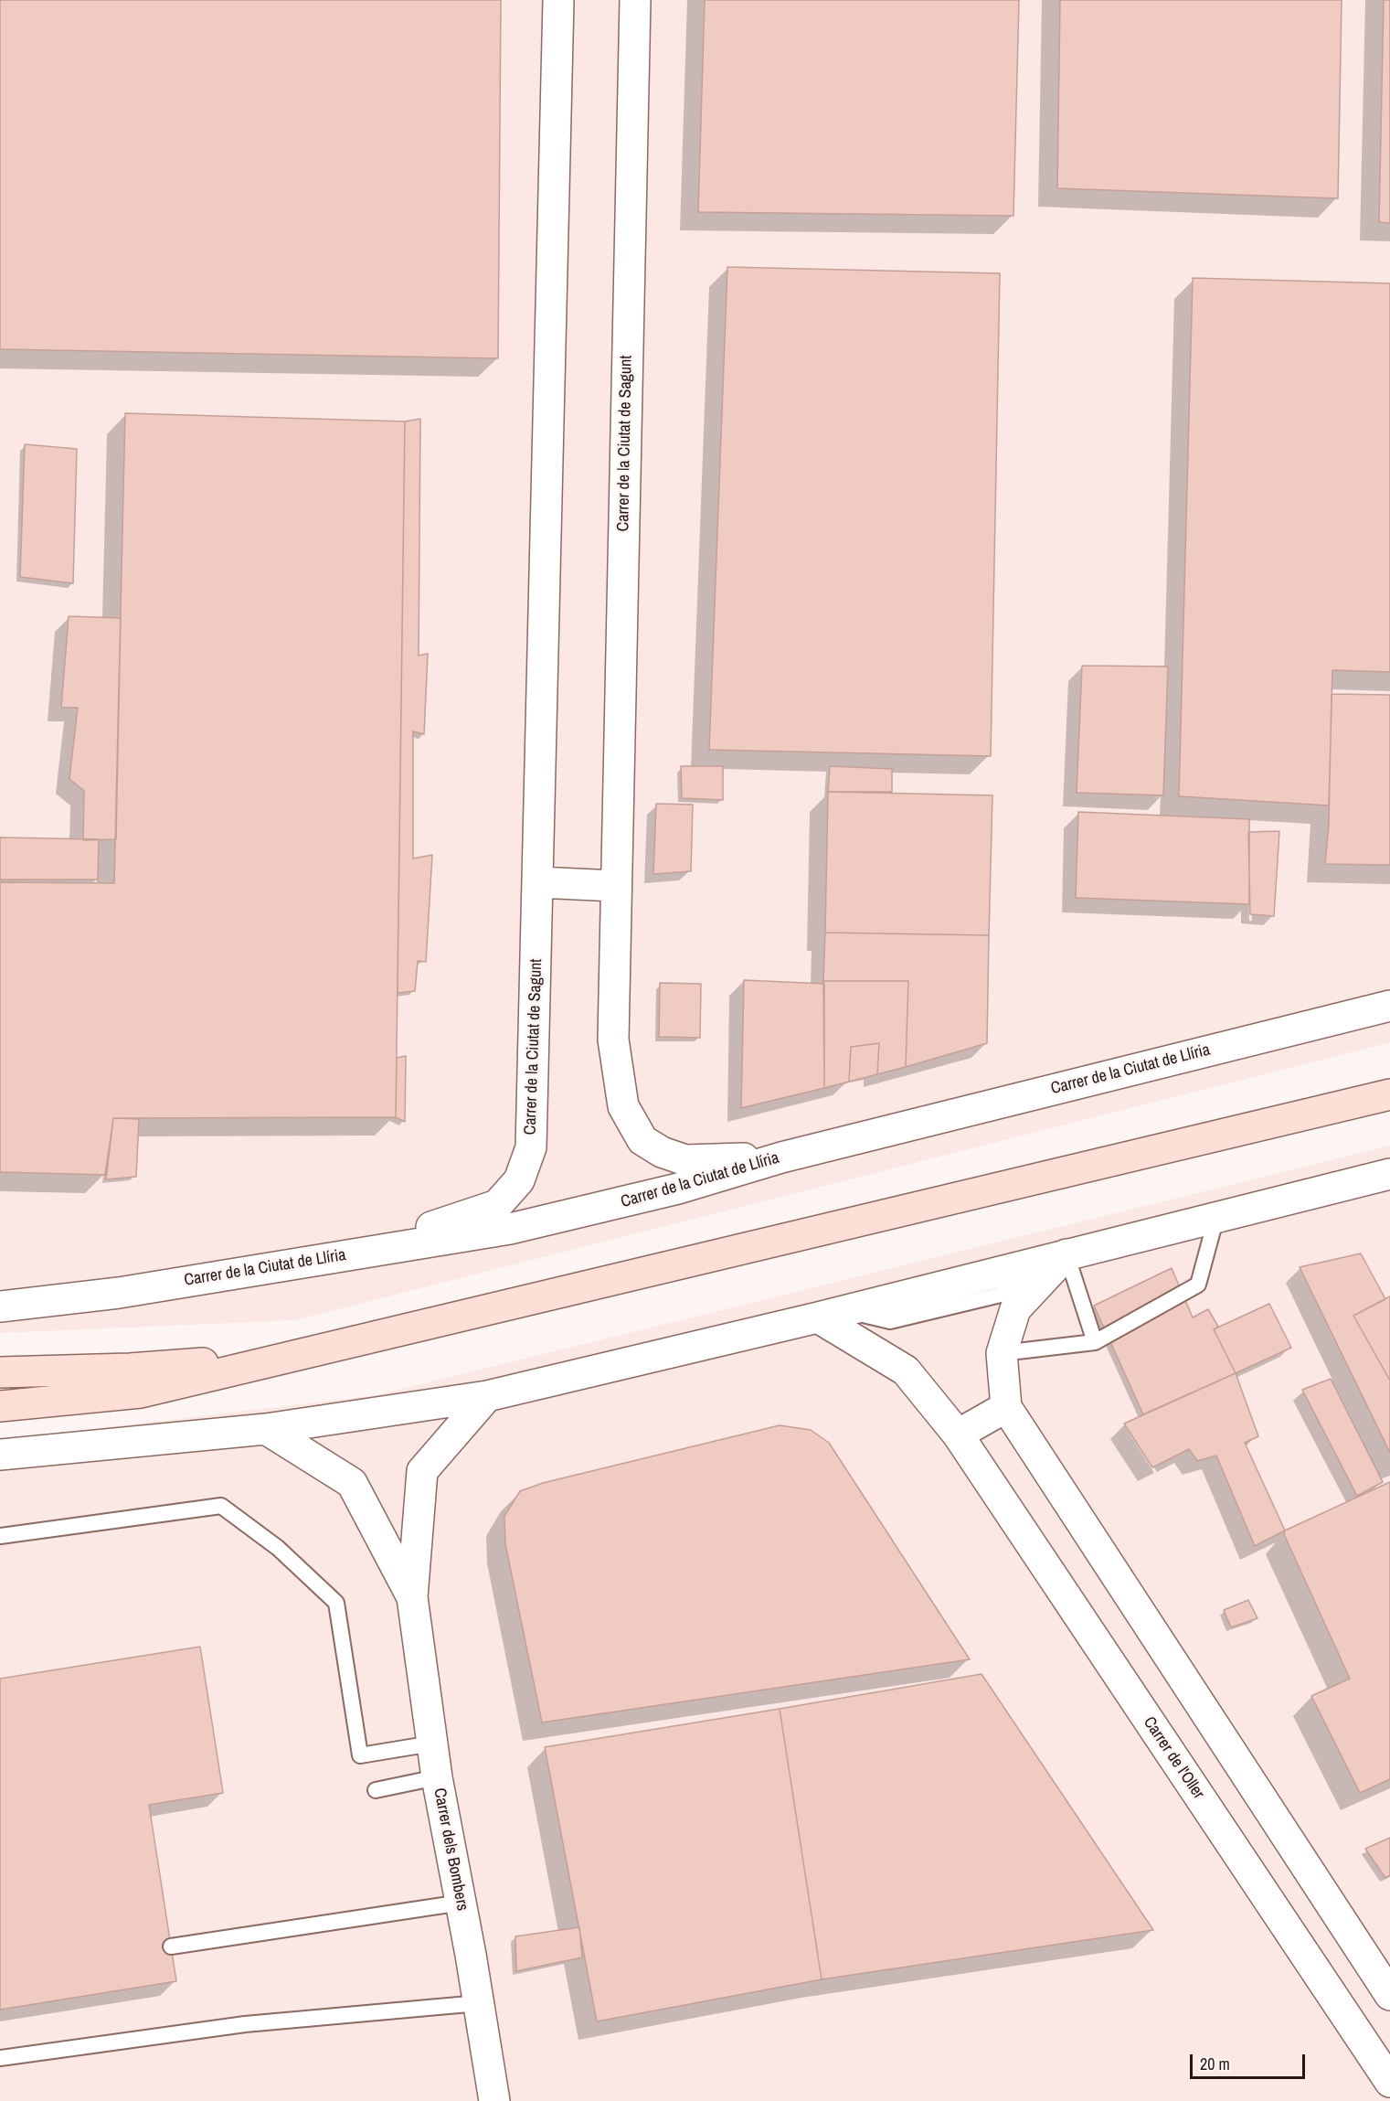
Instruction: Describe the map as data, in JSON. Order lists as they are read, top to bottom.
{
  "streets": {
    "street": [
      "Carrer de la Ciutat de Sagunt",
      "Carrer de la Ciutat de Llíria",
      "Carrer de l'Oller",
      "Carrer dels Bombers"
    ]
  },
  "crossings": [
    ["Carrer de la Ciutat de Sagunt", "Carrer de la Ciutat de Llíria"]
  ],
  "scale_bar": "20 m"
}
